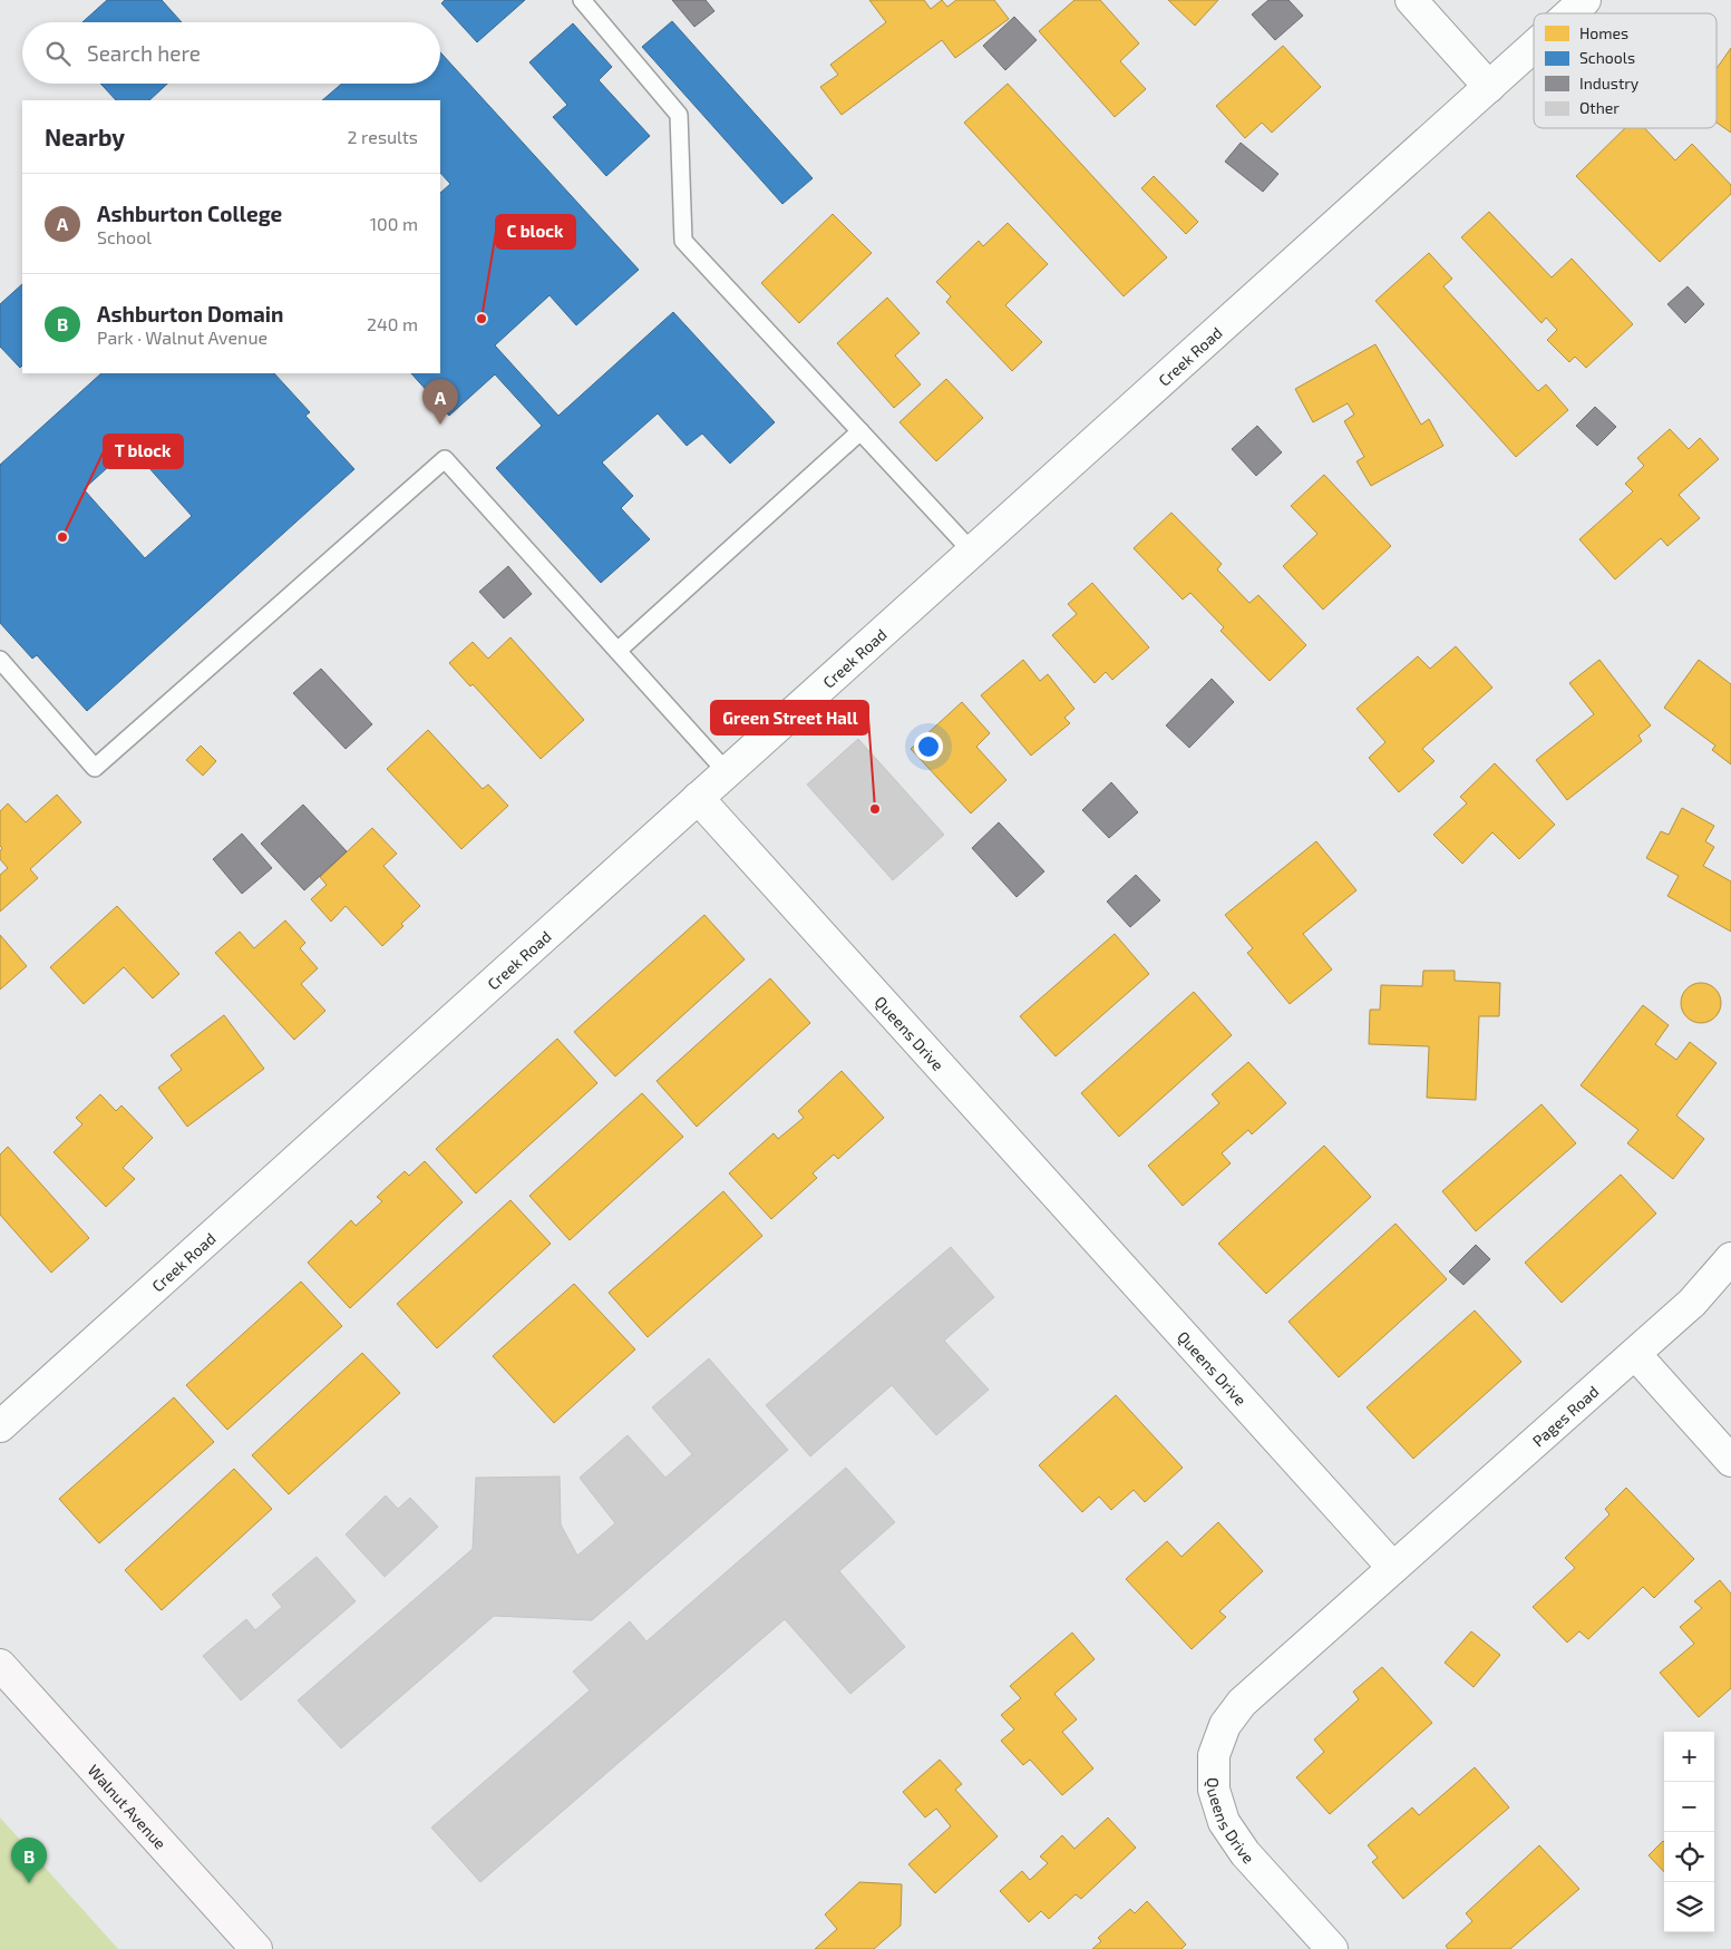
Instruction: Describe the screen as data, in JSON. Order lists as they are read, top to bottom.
{
  "streets": {
    "main road": ["Walnut Avenue"],
    "street": ["Creek Road", "Queens Drive", "Pages Road"]
  },
  "crossings": [
    ["Creek Road", "Queens Drive"],
    ["Queens Drive", "Pages Road"]
  ],
  "places": ["C block", "T block", "Green Street Hall"],
  "legend": [
    "Homes",
    "Schools",
    "Industry",
    "Other"
  ],
  "page": {
    "search": "Search here",
    "heading": ["Nearby", "2 results"],
    "list": [
      {
        "mark": "A",
        "name": "Ashburton College",
        "note": "School",
        "value": "100 m"
      },
      {
        "mark": "B",
        "name": "Ashburton Domain",
        "note": "Park · Walnut Avenue",
        "value": "240 m"
      }
    ],
    "pins": ["A", "B"],
    "map_buttons": ["+", "−"]
  }
}
